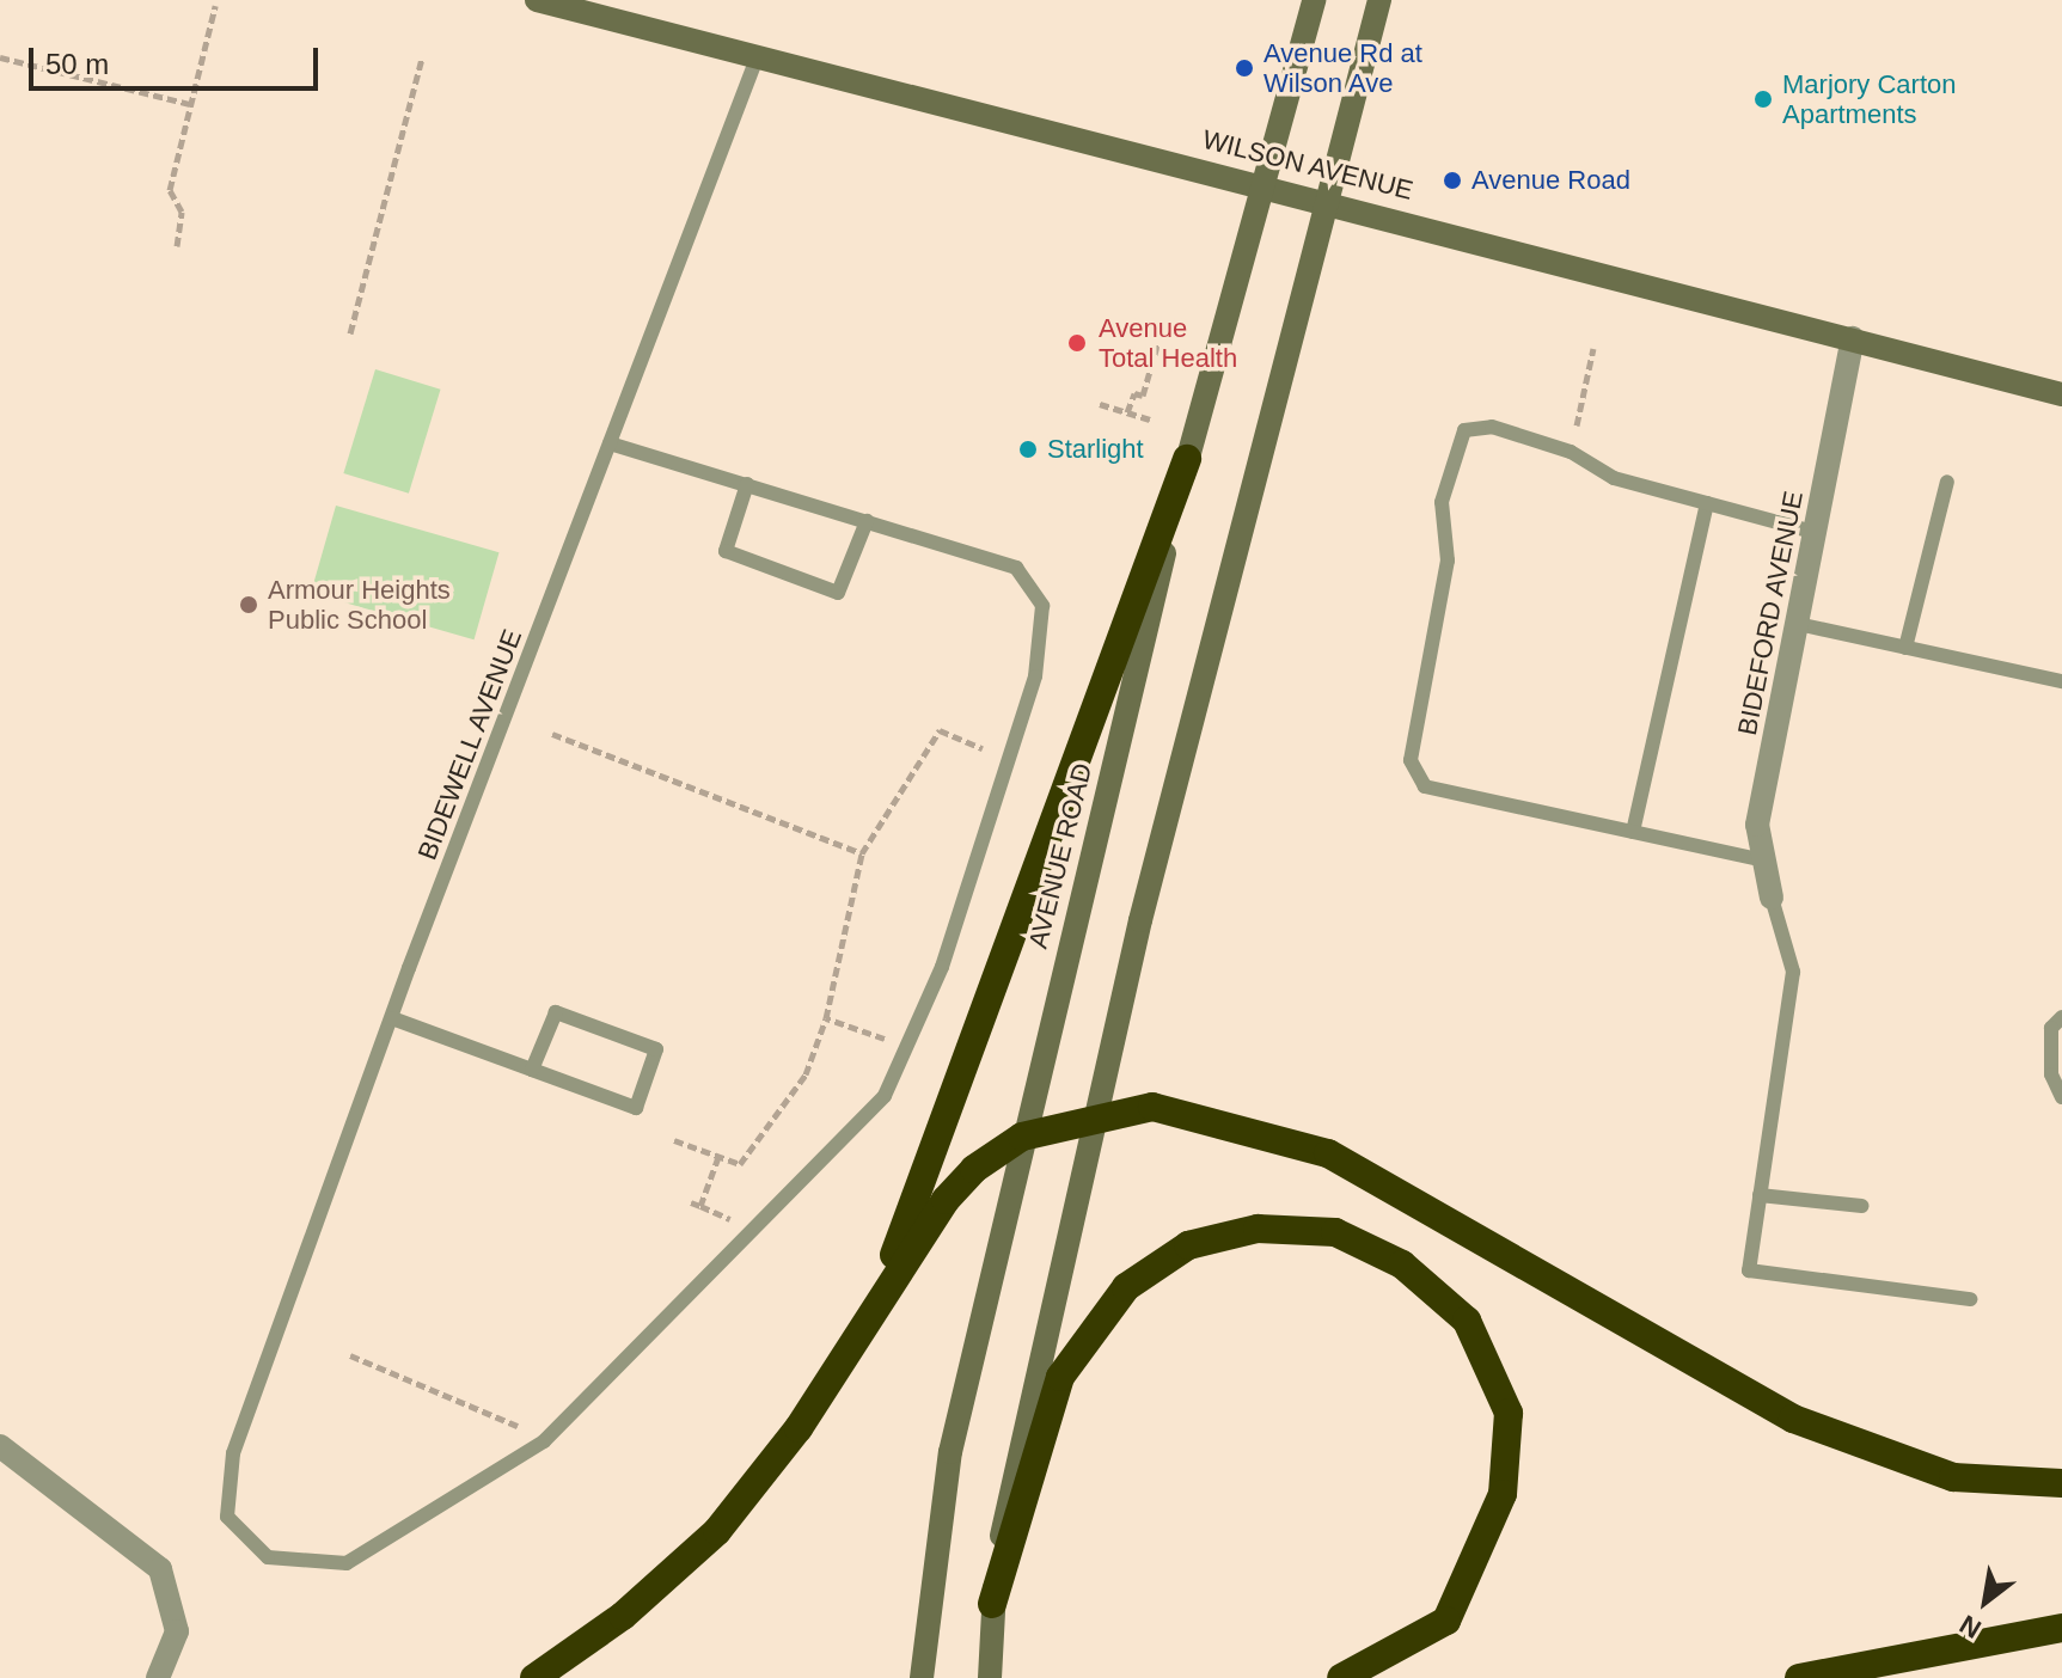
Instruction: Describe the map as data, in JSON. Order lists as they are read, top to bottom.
{
  "streets": {
    "main road": ["WILSON AVENUE", "AVENUE ROAD"],
    "street": ["BIDEFORD AVENUE"],
    "lane": ["BIDEWELL AVENUE"]
  },
  "crossings": [
    ["WILSON AVENUE", "BIDEFORD AVENUE"],
    ["WILSON AVENUE", "BIDEWELL AVENUE"],
    ["WILSON AVENUE", "AVENUE ROAD"]
  ],
  "places": [
    "Avenue Rd at Wilson Ave",
    "Marjory Carton Apartments",
    "Avenue Road",
    "Avenue Total Health",
    "Starlight",
    "Armour Heights Public School"
  ],
  "scale_bar": "50 m",
  "north": "bottom left"
}
